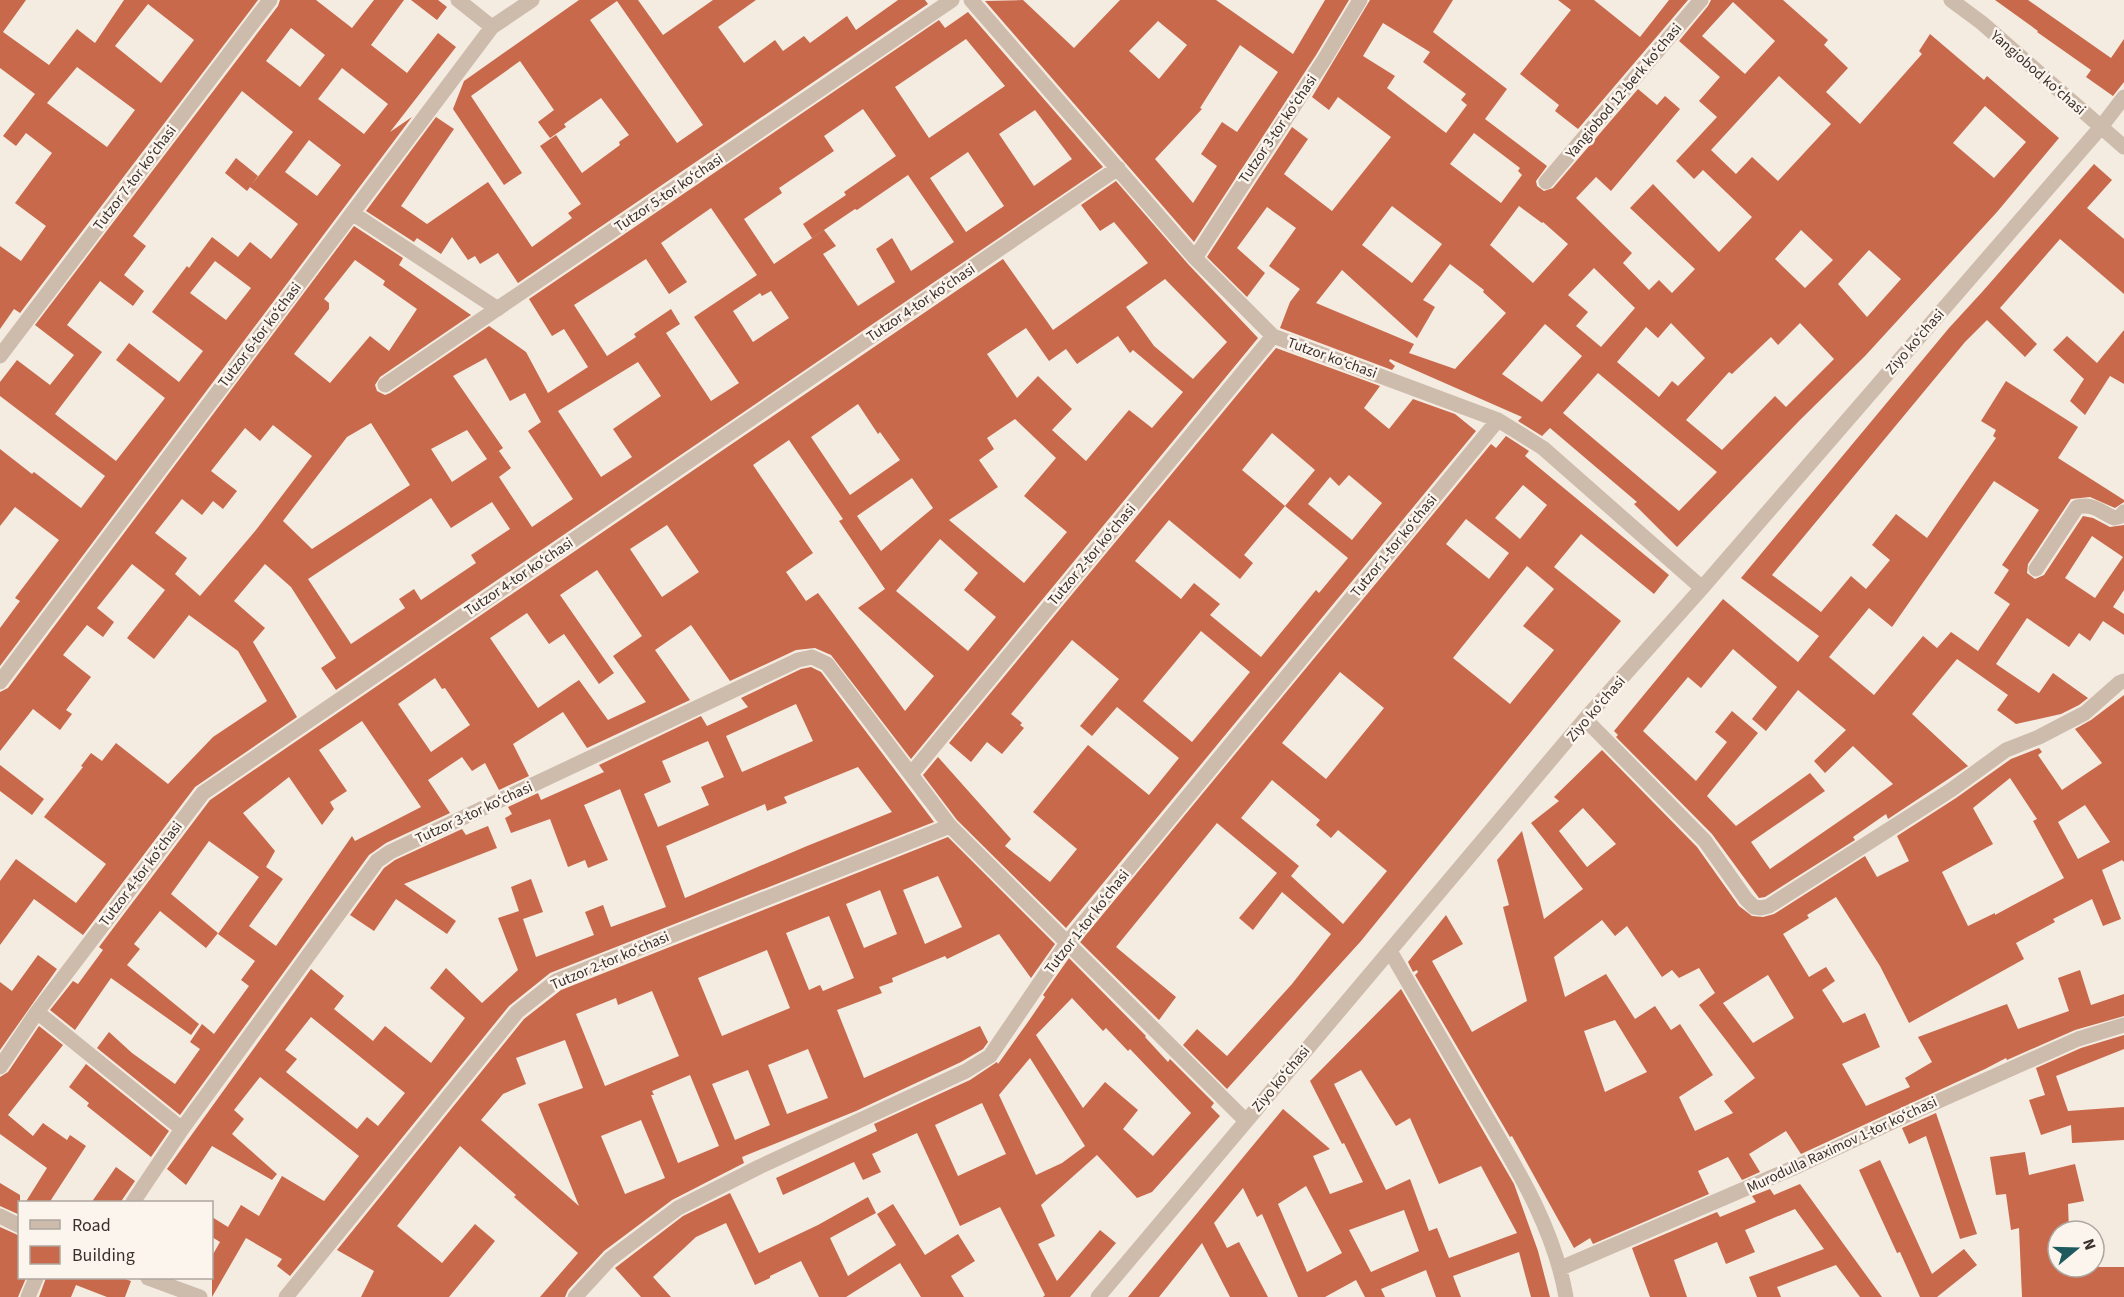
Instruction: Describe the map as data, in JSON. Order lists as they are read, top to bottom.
{
  "streets": {
    "street": [
      "Yangiobod koʻchasi",
      "Yangiobod 12-berk koʻchasi",
      "Tutzor 3-tor koʻchasi",
      "Tutzor 7-tor koʻchasi",
      "Tutzor 5-tor koʻchasi",
      "Tutzor 4-tor koʻchasi",
      "Tutzor 6-tor koʻchasi",
      "Ziyo koʻchasi",
      "Tutzor koʻchasi",
      "Tutzor 1-tor koʻchasi",
      "Tutzor 2-tor koʻchasi",
      "Murodulla Raximov 1-tor koʻchasi"
    ]
  },
  "crossings": [
    ["Yangiobod koʻchasi", "Ziyo koʻchasi"],
    ["Tutzor 3-tor koʻchasi", "Ziyo koʻchasi"],
    ["Tutzor 3-tor koʻchasi", "Tutzor koʻchasi"],
    ["Tutzor 3-tor koʻchasi", "Tutzor 1-tor koʻchasi"],
    ["Tutzor 3-tor koʻchasi", "Tutzor 2-tor koʻchasi"],
    ["Tutzor 4-tor koʻchasi", "Tutzor koʻchasi"],
    ["Ziyo koʻchasi", "Tutzor koʻchasi"],
    ["Tutzor koʻchasi", "Tutzor 1-tor koʻchasi"],
    ["Tutzor koʻchasi", "Tutzor 2-tor koʻchasi"]
  ],
  "legend": ["Road", "Building"],
  "north": "right"
}
